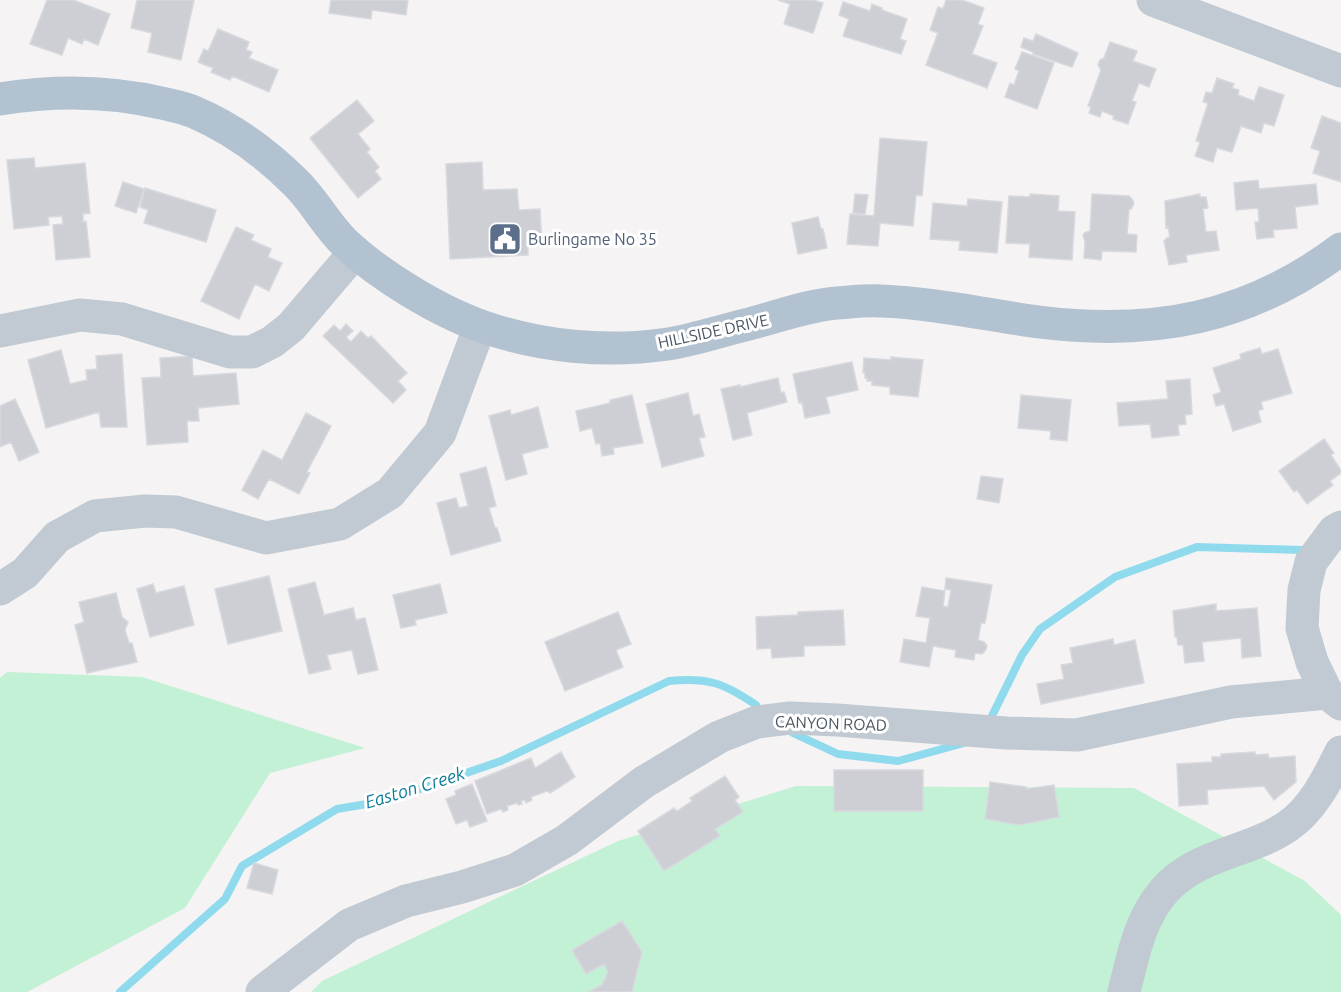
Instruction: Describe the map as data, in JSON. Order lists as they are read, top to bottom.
{
  "streets": {
    "main road": ["HILLSIDE DRIVE"],
    "street": ["CANYON ROAD"]
  },
  "water": ["Easton Creek"],
  "places": {
    "public building": ["Burlingame No 35"]
  }
}
